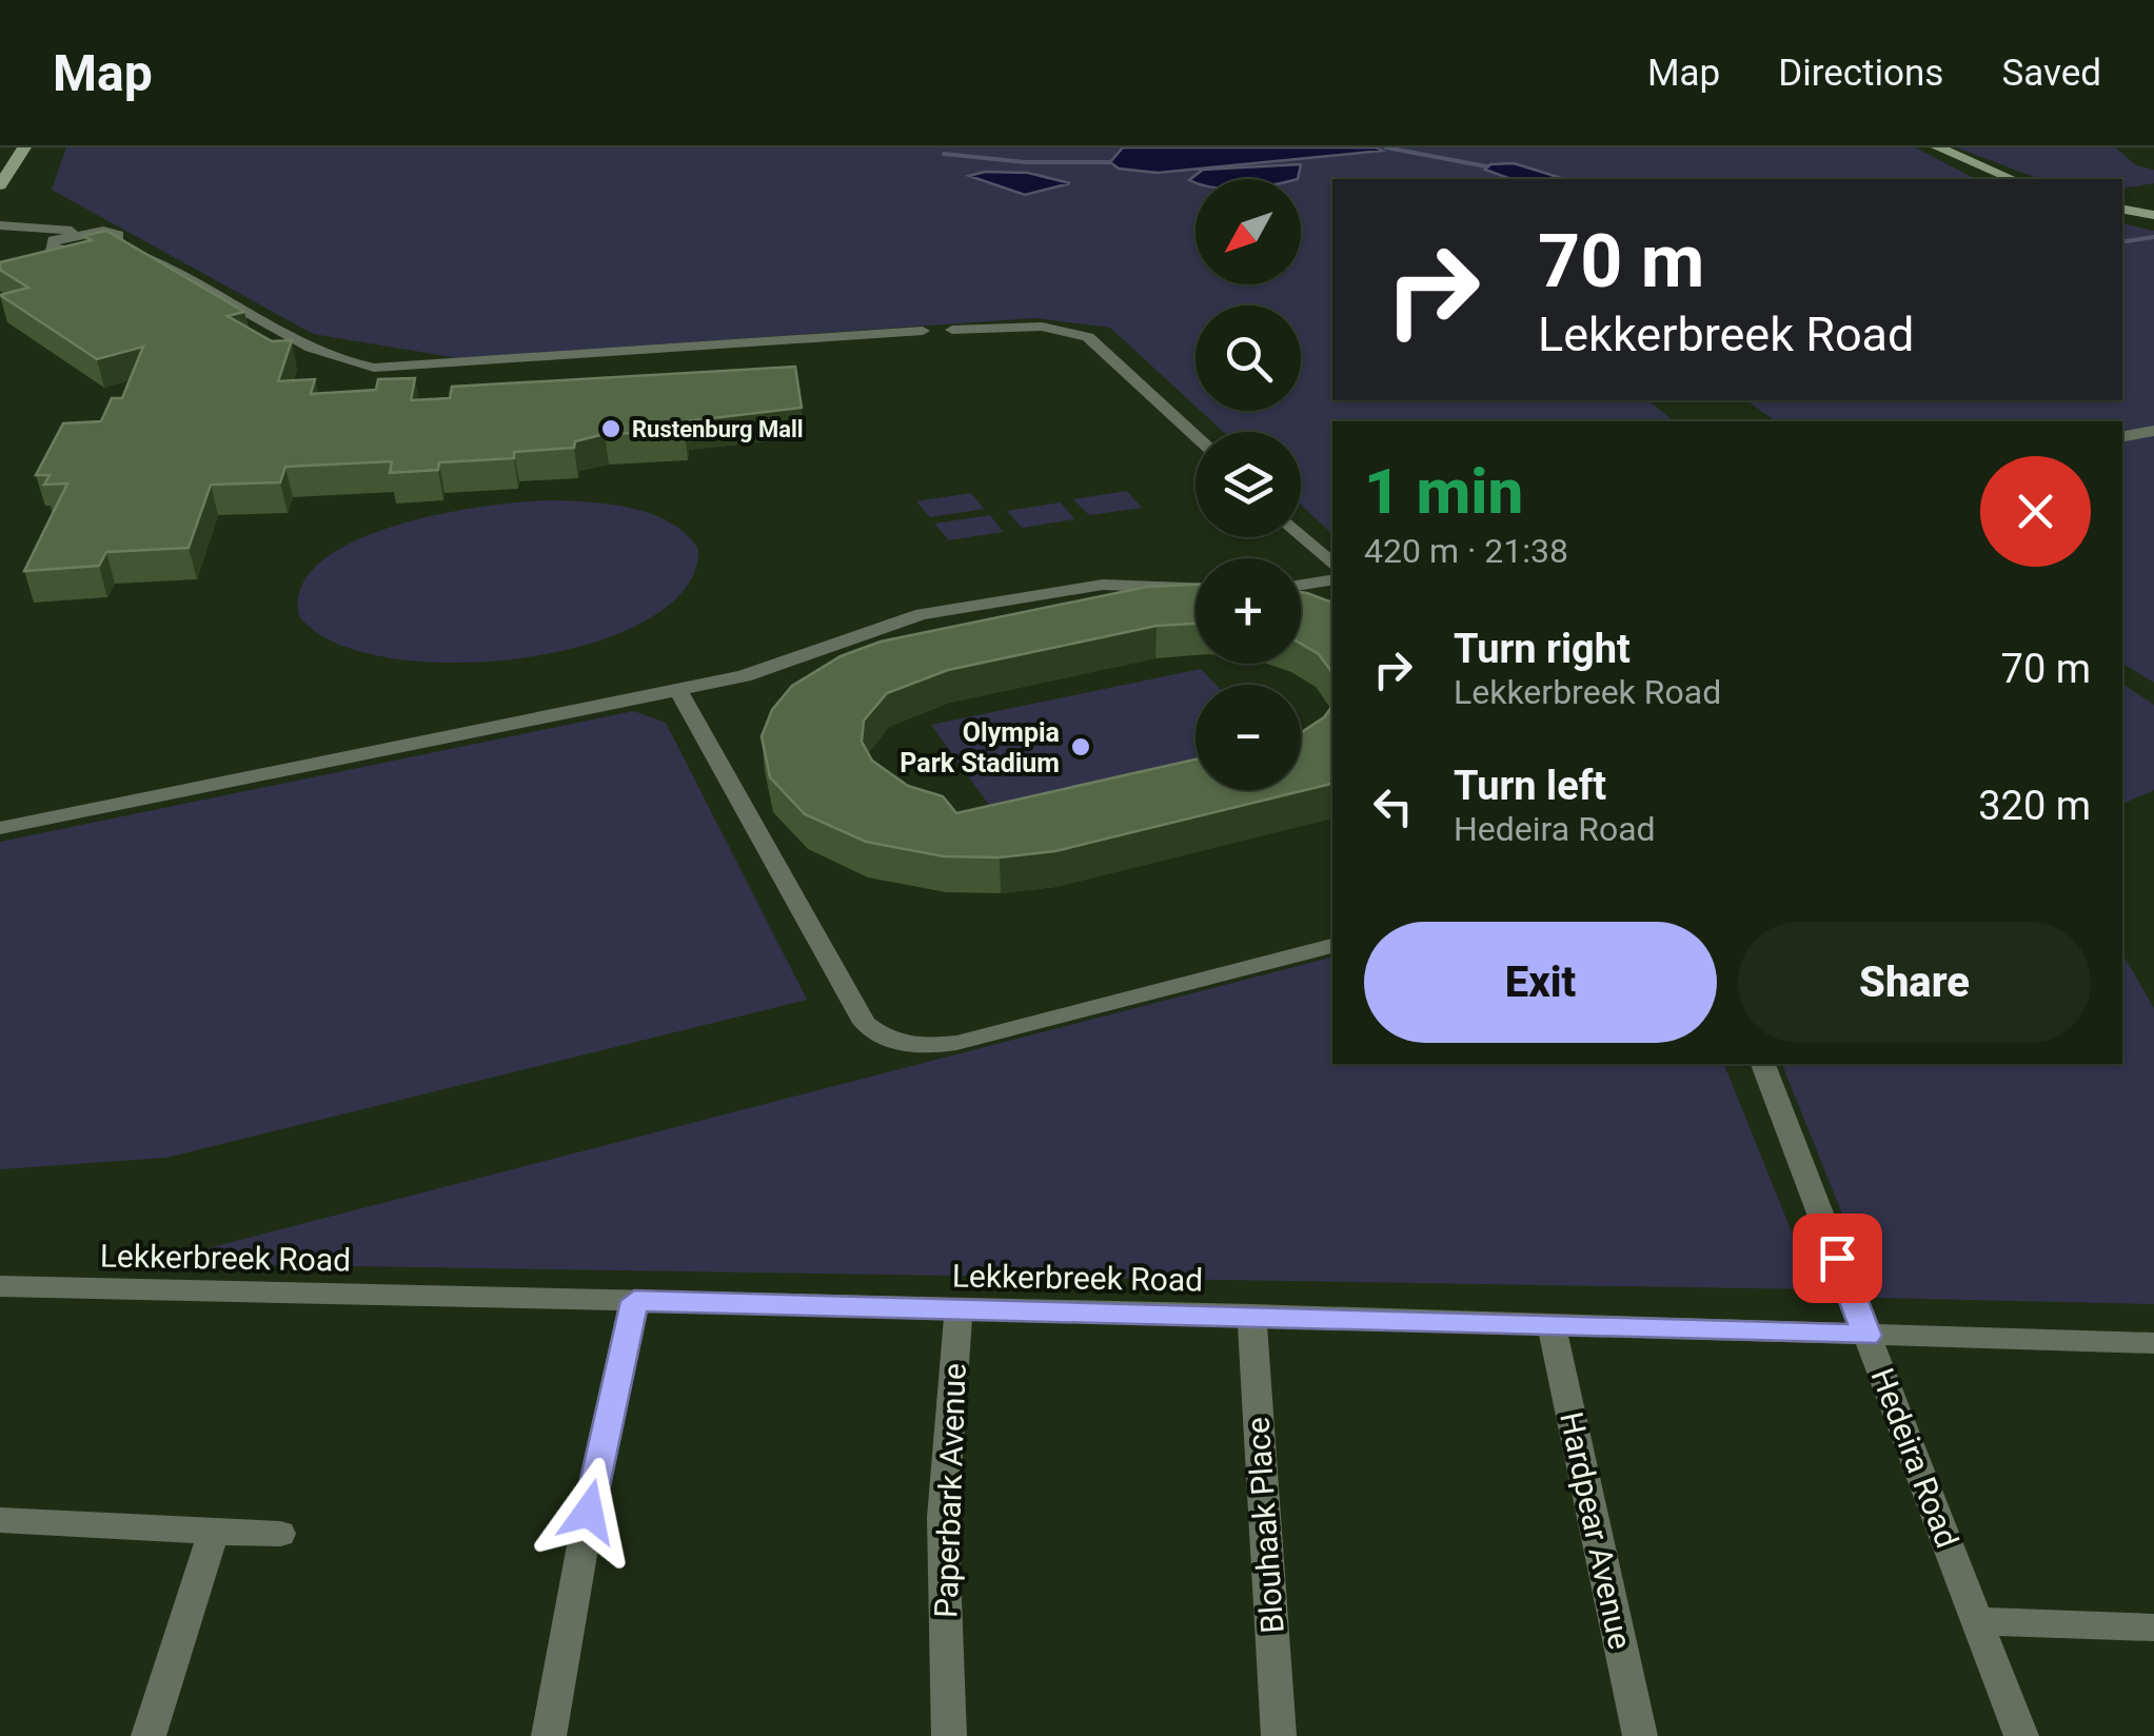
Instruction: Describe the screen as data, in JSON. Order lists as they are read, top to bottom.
{
  "streets": {
    "street": [
      "Lekkerbreek Road",
      "Hedeira Road",
      "Paperbark Avenue",
      "Blouhaak Place",
      "Hardpear Avenue"
    ]
  },
  "crossings": [
    ["Lekkerbreek Road", "Hedeira Road"],
    ["Lekkerbreek Road", "Paperbark Avenue"],
    ["Lekkerbreek Road", "Blouhaak Place"],
    ["Lekkerbreek Road", "Hardpear Avenue"]
  ],
  "places": ["Rustenburg Mall", "Olympia Park Stadium"],
  "north": "bottom left",
  "page": {
    "header": "Map",
    "nav": ["Map", "Directions", "Saved"],
    "map_buttons": ["+", "−"],
    "turn": ["70 m", "Lekkerbreek Road"],
    "heading": ["1 min", "420 m · 21:38"],
    "list": [
      {
        "name": "Turn right",
        "note": "Lekkerbreek Road",
        "value": "70 m"
      },
      {
        "name": "Turn left",
        "note": "Hedeira Road",
        "value": "320 m"
      }
    ],
    "buttons": ["Exit", "Share"]
  }
}
